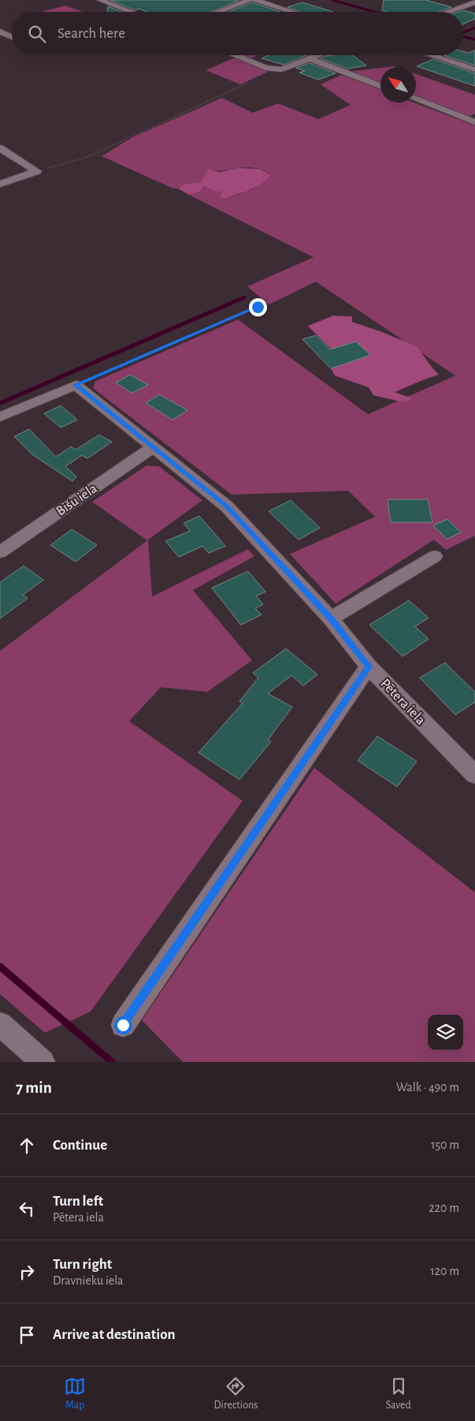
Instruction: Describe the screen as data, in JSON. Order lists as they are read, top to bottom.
{
  "streets": {
    "street": ["Bišu iela", "Pētera iela"]
  },
  "crossings": [
    ["Bišu iela", "Pētera iela"]
  ],
  "north": "top left",
  "page": {
    "search": "Search here",
    "heading": ["7 min", "Walk · 490 m"],
    "list": [
      ["Continue", "150 m"],
      ["Turn left", "Pētera iela", "220 m"],
      ["Turn right", "Dravnieku iela", "120 m"],
      "Arrive at destination"
    ],
    "nav": ["Map", "Directions", "Saved"]
  }
}
